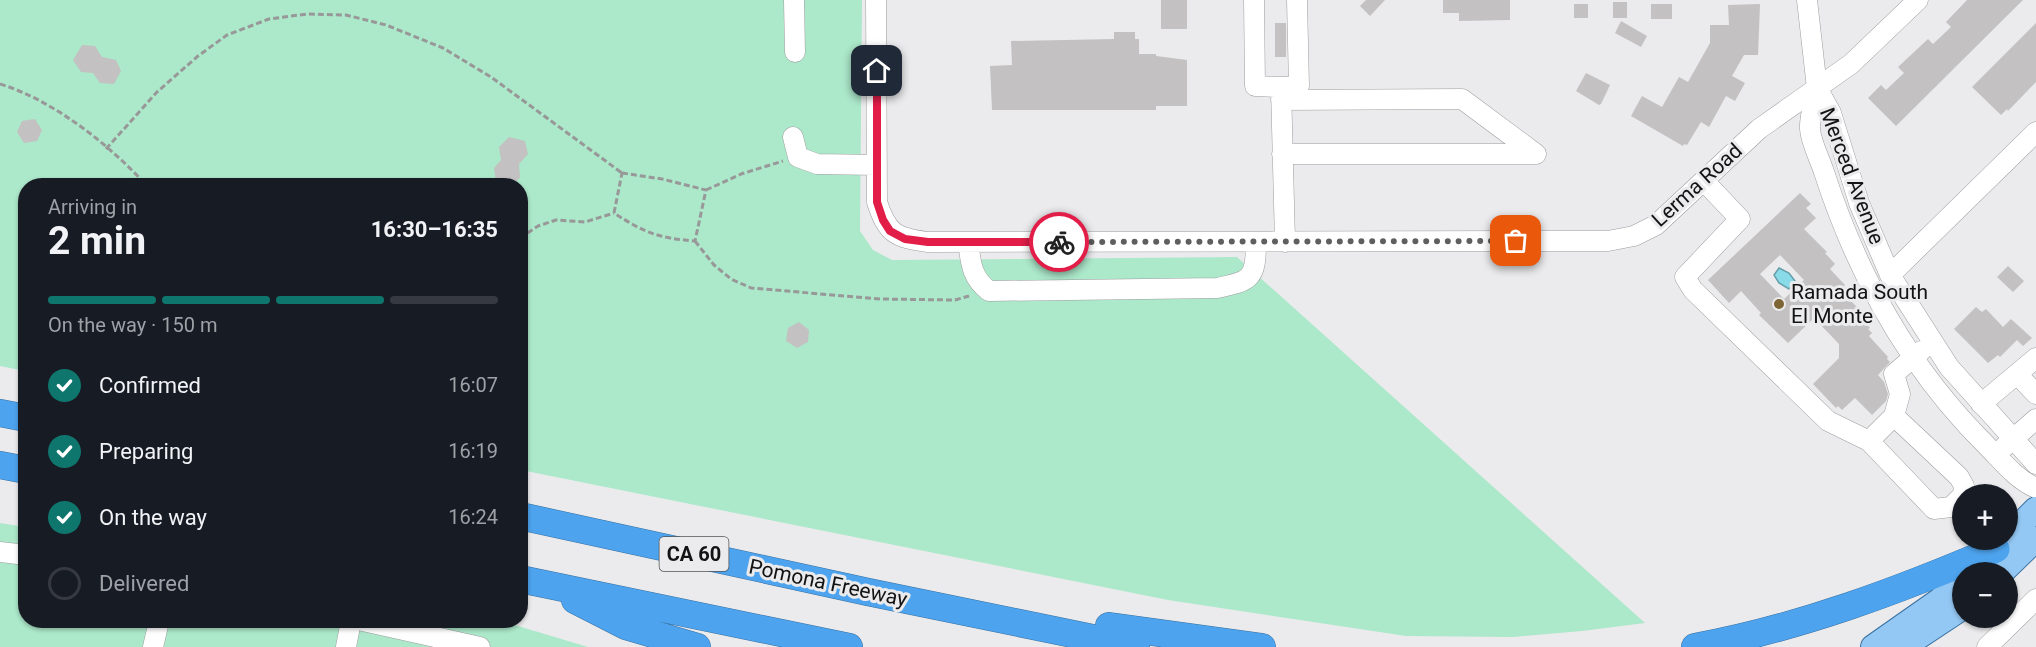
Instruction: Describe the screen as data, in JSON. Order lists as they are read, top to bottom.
{
  "streets": {
    "highway": ["CA 60", "Pomona Freeway"],
    "street": ["Merced Avenue", "Lerma Road"]
  },
  "crossings": [
    ["Merced Avenue", "Lerma Road"]
  ],
  "places": ["Ramada South El Monte"],
  "page": {
    "heading": ["2 min", "Arriving in", "16:30–16:35"],
    "bar": "On the way · 150 m",
    "list": [
      ["Confirmed", "16:07"],
      ["Preparing", "16:19"],
      ["On the way", "16:24"],
      "Delivered"
    ],
    "map_buttons": ["+", "−"]
  }
}
